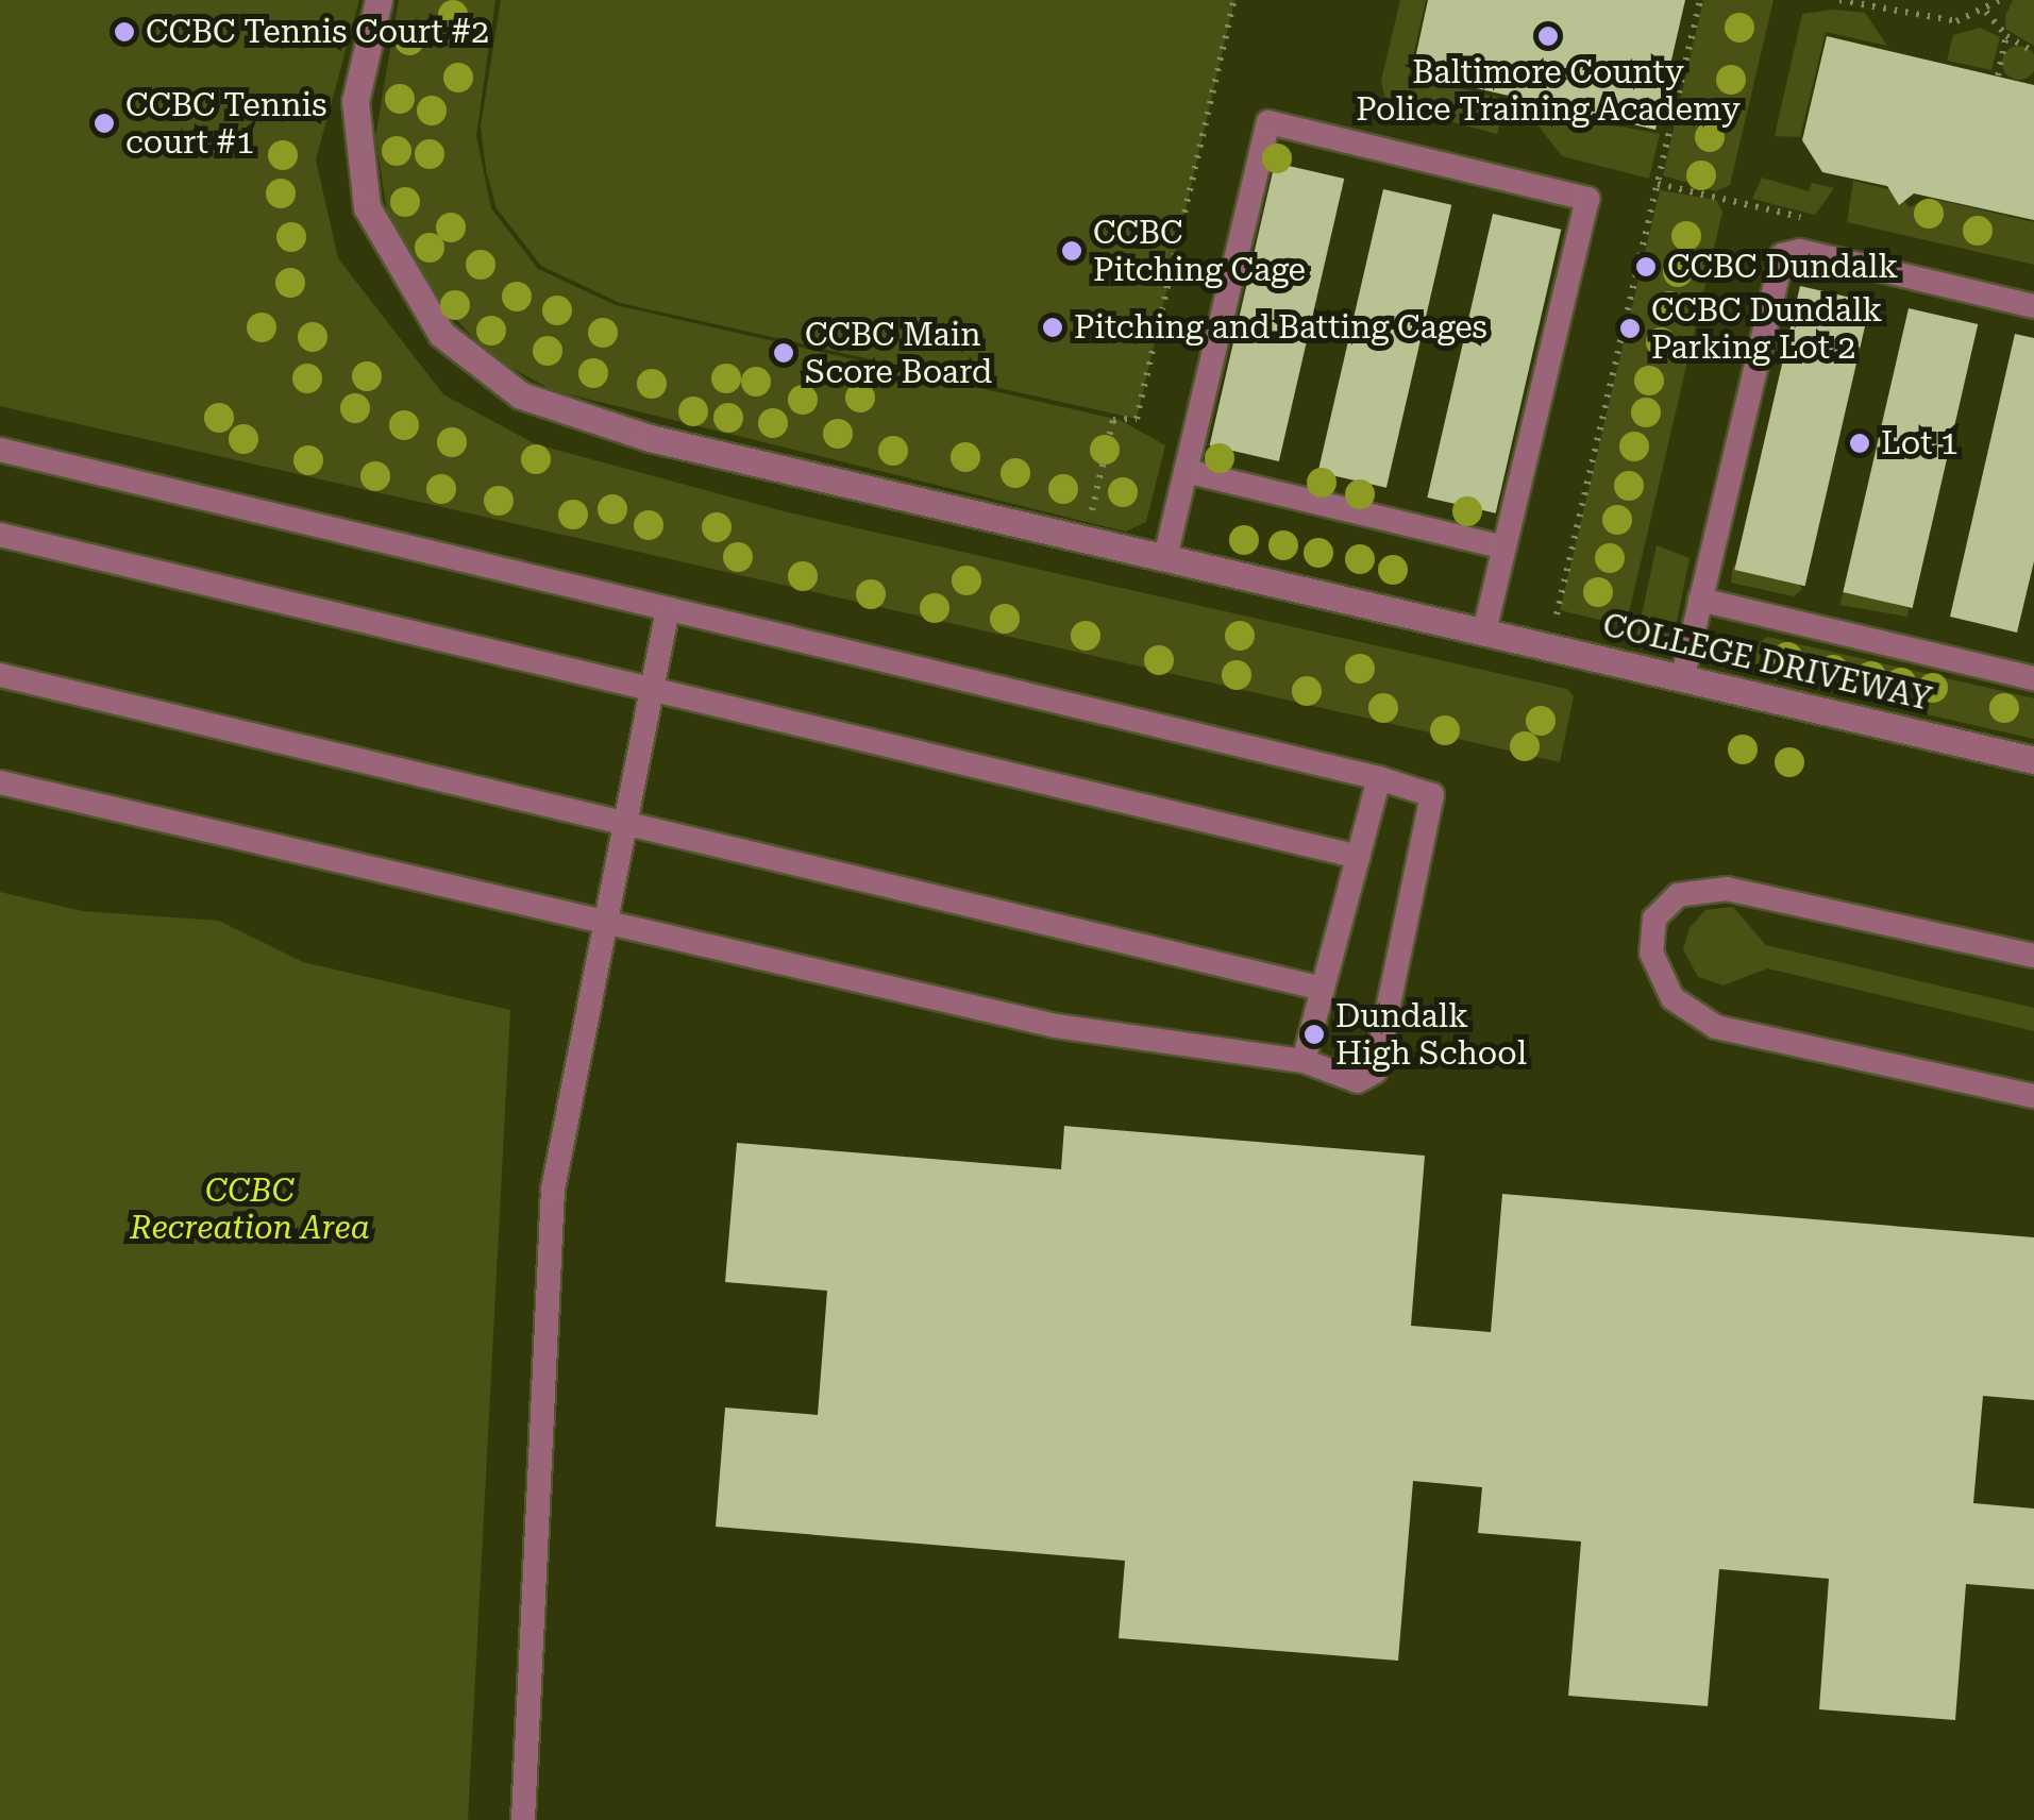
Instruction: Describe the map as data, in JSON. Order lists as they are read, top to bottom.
{
  "streets": {
    "street": ["COLLEGE DRIVEWAY"]
  },
  "parks": ["CCBC Recreation Area"],
  "places": [
    "CCBC Tennis Court #2",
    "Baltimore County Police Training Academy",
    "CCBC Tennis court #1",
    "CCBC Pitching Cage",
    "CCBC Dundalk",
    "Pitching and Batting Cages",
    "CCBC Dundalk Parking Lot 2",
    "CCBC Main Score Board",
    "Lot 1",
    "Dundalk High School"
  ]
}
